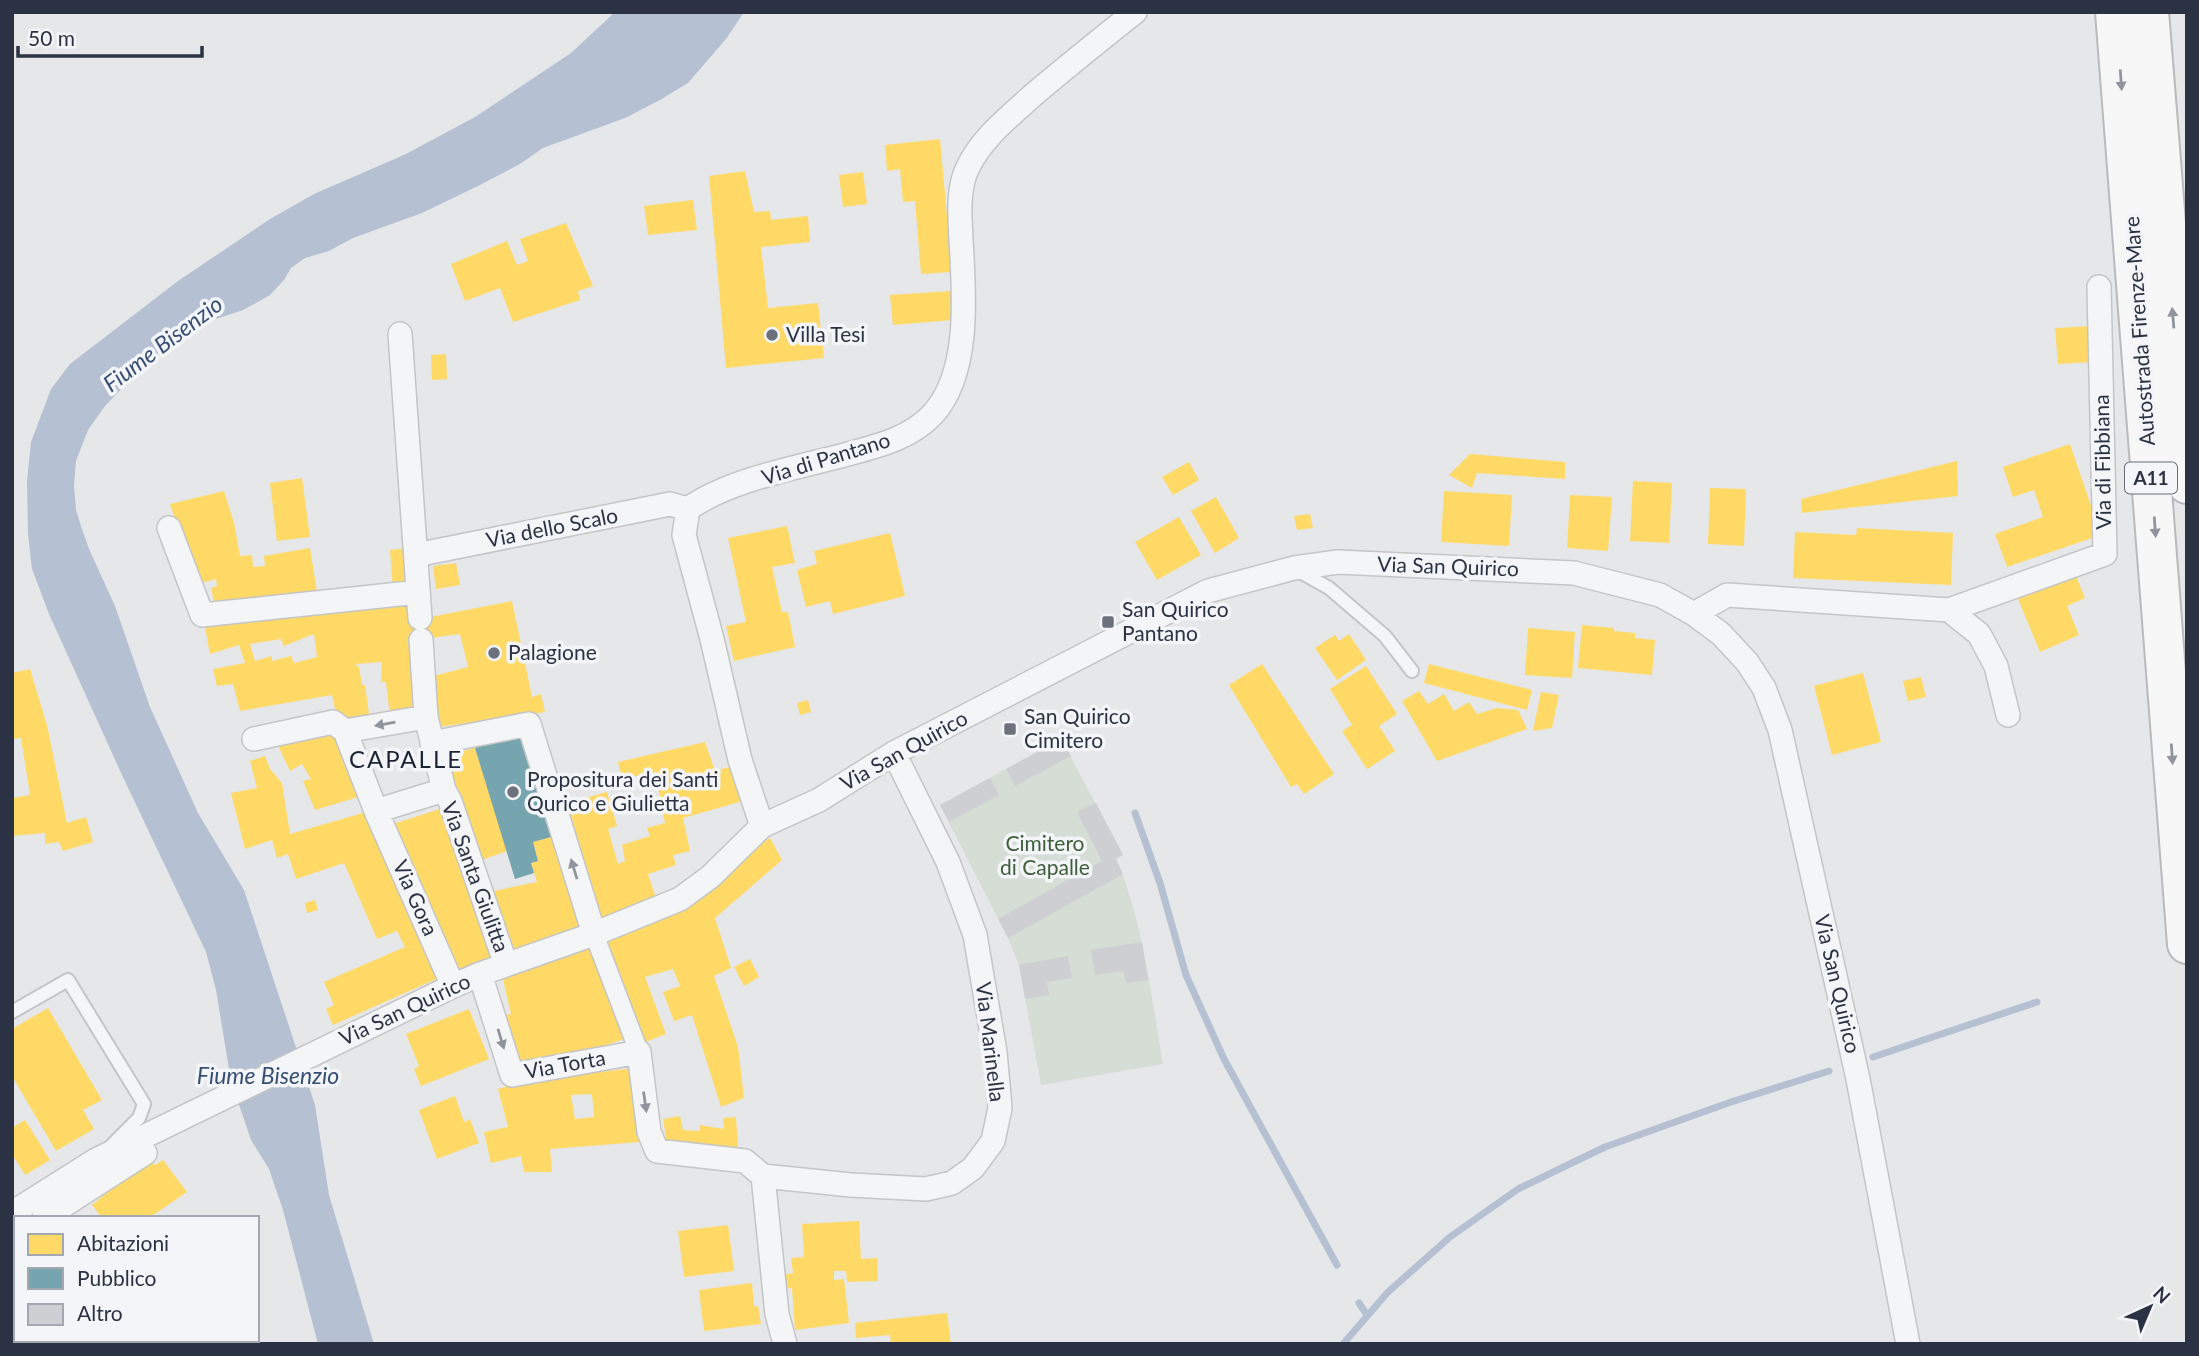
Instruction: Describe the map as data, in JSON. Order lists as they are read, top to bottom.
{
  "streets": {
    "highway": ["Autostrada Firenze-Mare", "A11"],
    "street": [
      "Via di Pantano",
      "Via di Fibbiana",
      "Via dello Scalo",
      "Via San Quirico",
      "Via Santa Giulitta",
      "Via Gora",
      "Via Marinella",
      "Via Torta"
    ]
  },
  "crossings": [
    ["Via di Pantano", "Via dello Scalo"],
    ["Via San Quirico", "Via Santa Giulitta"],
    ["Via San Quirico", "Via Gora"],
    ["Via San Quirico", "Via Marinella"],
    ["Via San Quirico", "Via Torta"],
    ["Via Marinella", "Via Torta"]
  ],
  "districts": ["CAPALLE"],
  "water": ["Fiume Bisenzio"],
  "parks": ["Cimitero di Capalle"],
  "places": {
    "other": ["Villa Tesi", "Palagione", "Propositura dei Santi Qurico e Giulietta"],
    "transit": ["San Quirico Pantano", "San Quirico Cimitero"]
  },
  "legend": ["Abitazioni", "Pubblico", "Altro"],
  "scale_bar": "50 m",
  "north": "top right"
}
